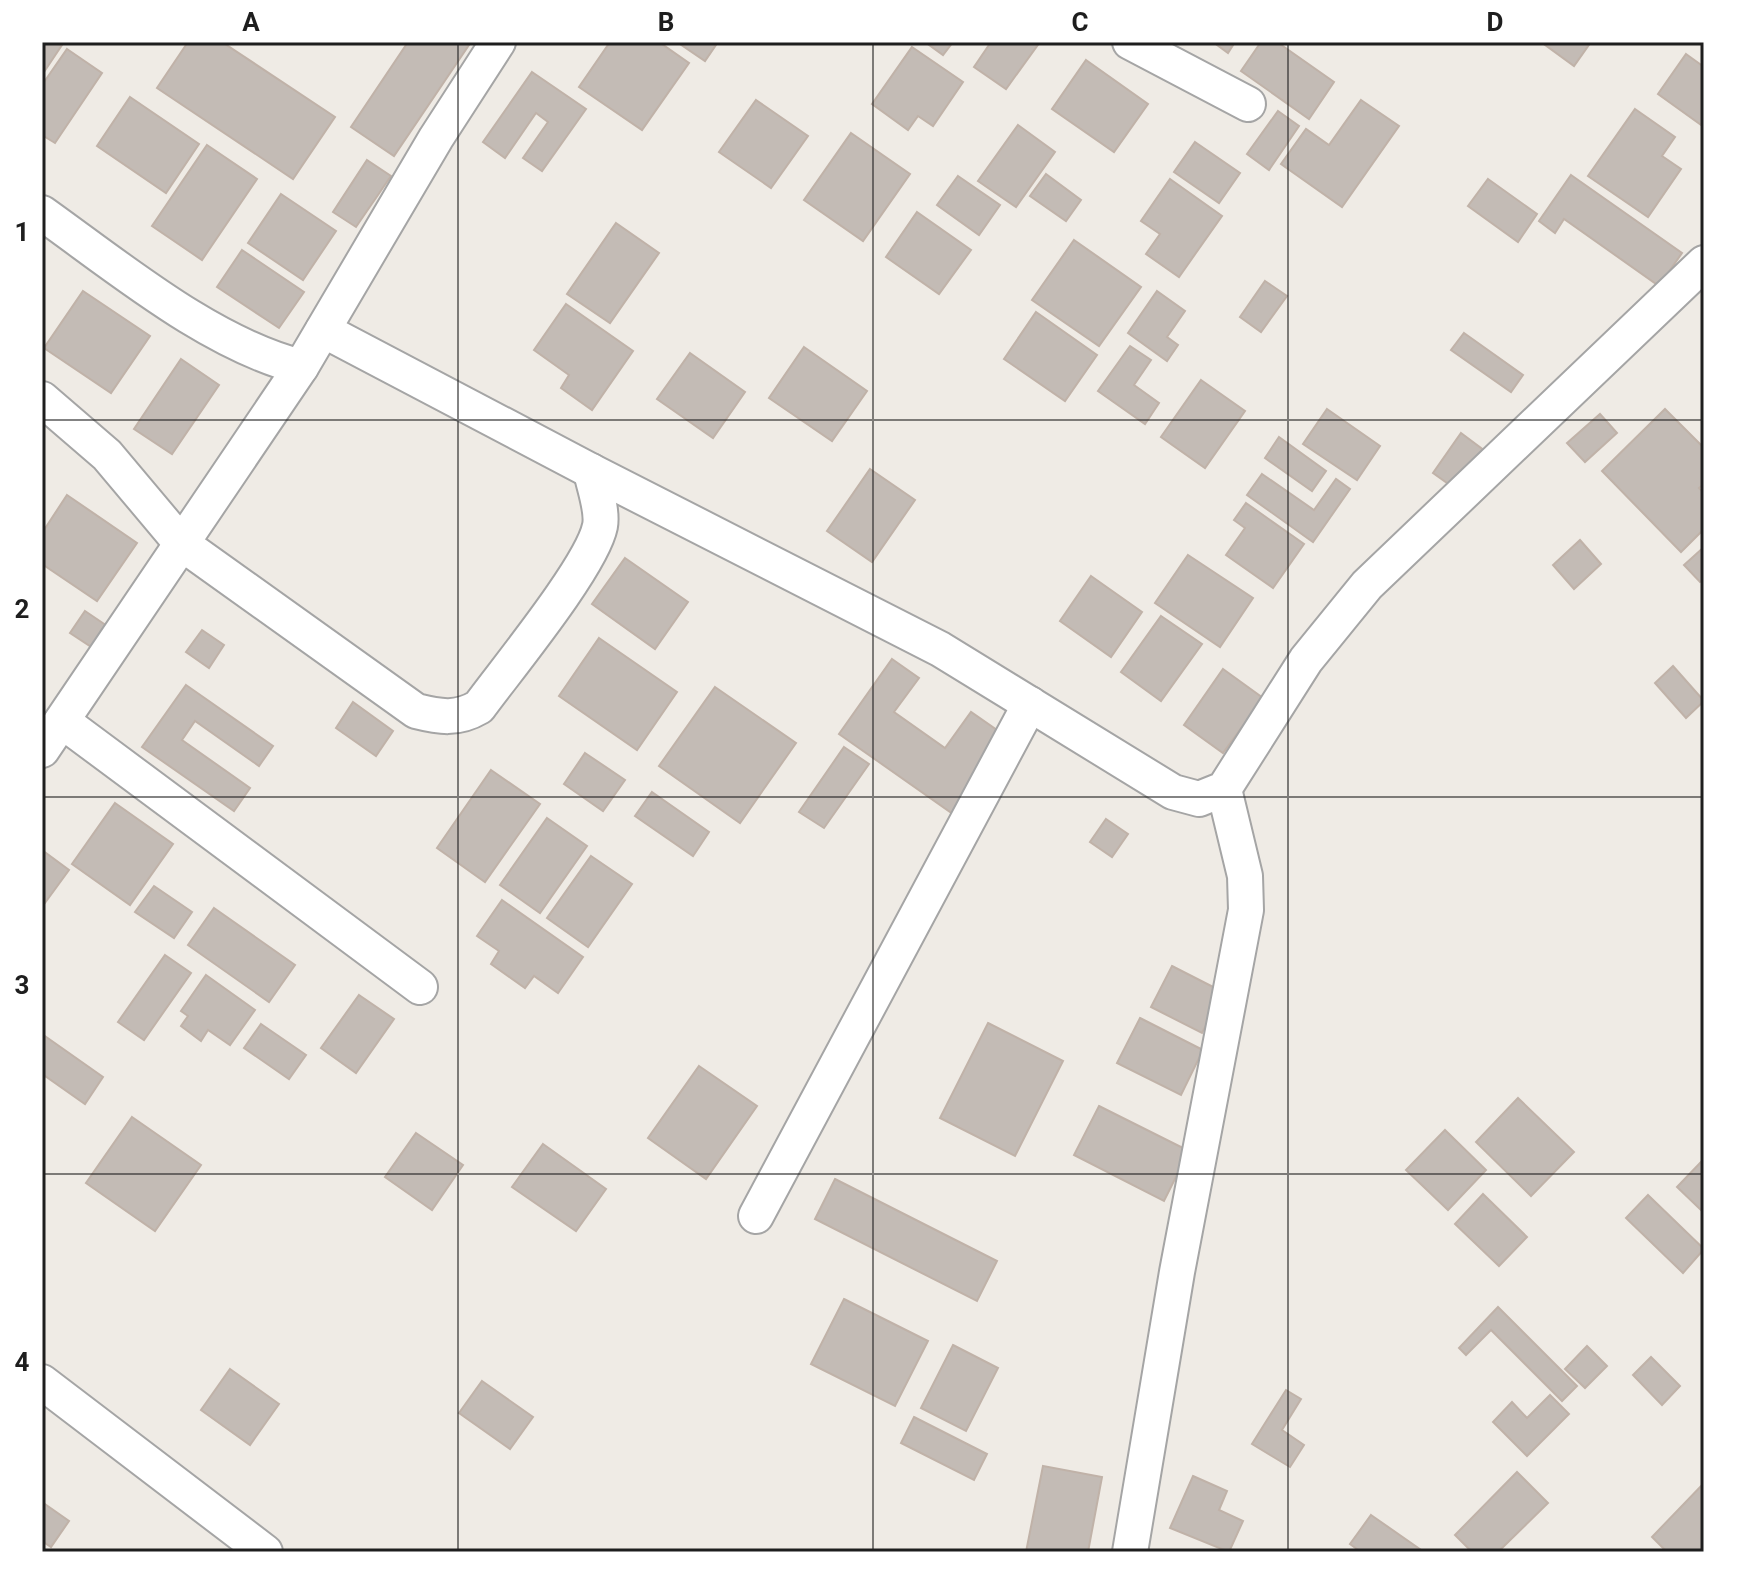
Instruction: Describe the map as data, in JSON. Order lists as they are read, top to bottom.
{
  "grid": {
    "columns": [
      "A",
      "B",
      "C",
      "D"
    ],
    "rows": [
      "1",
      "2",
      "3",
      "4"
    ]
  }
}
